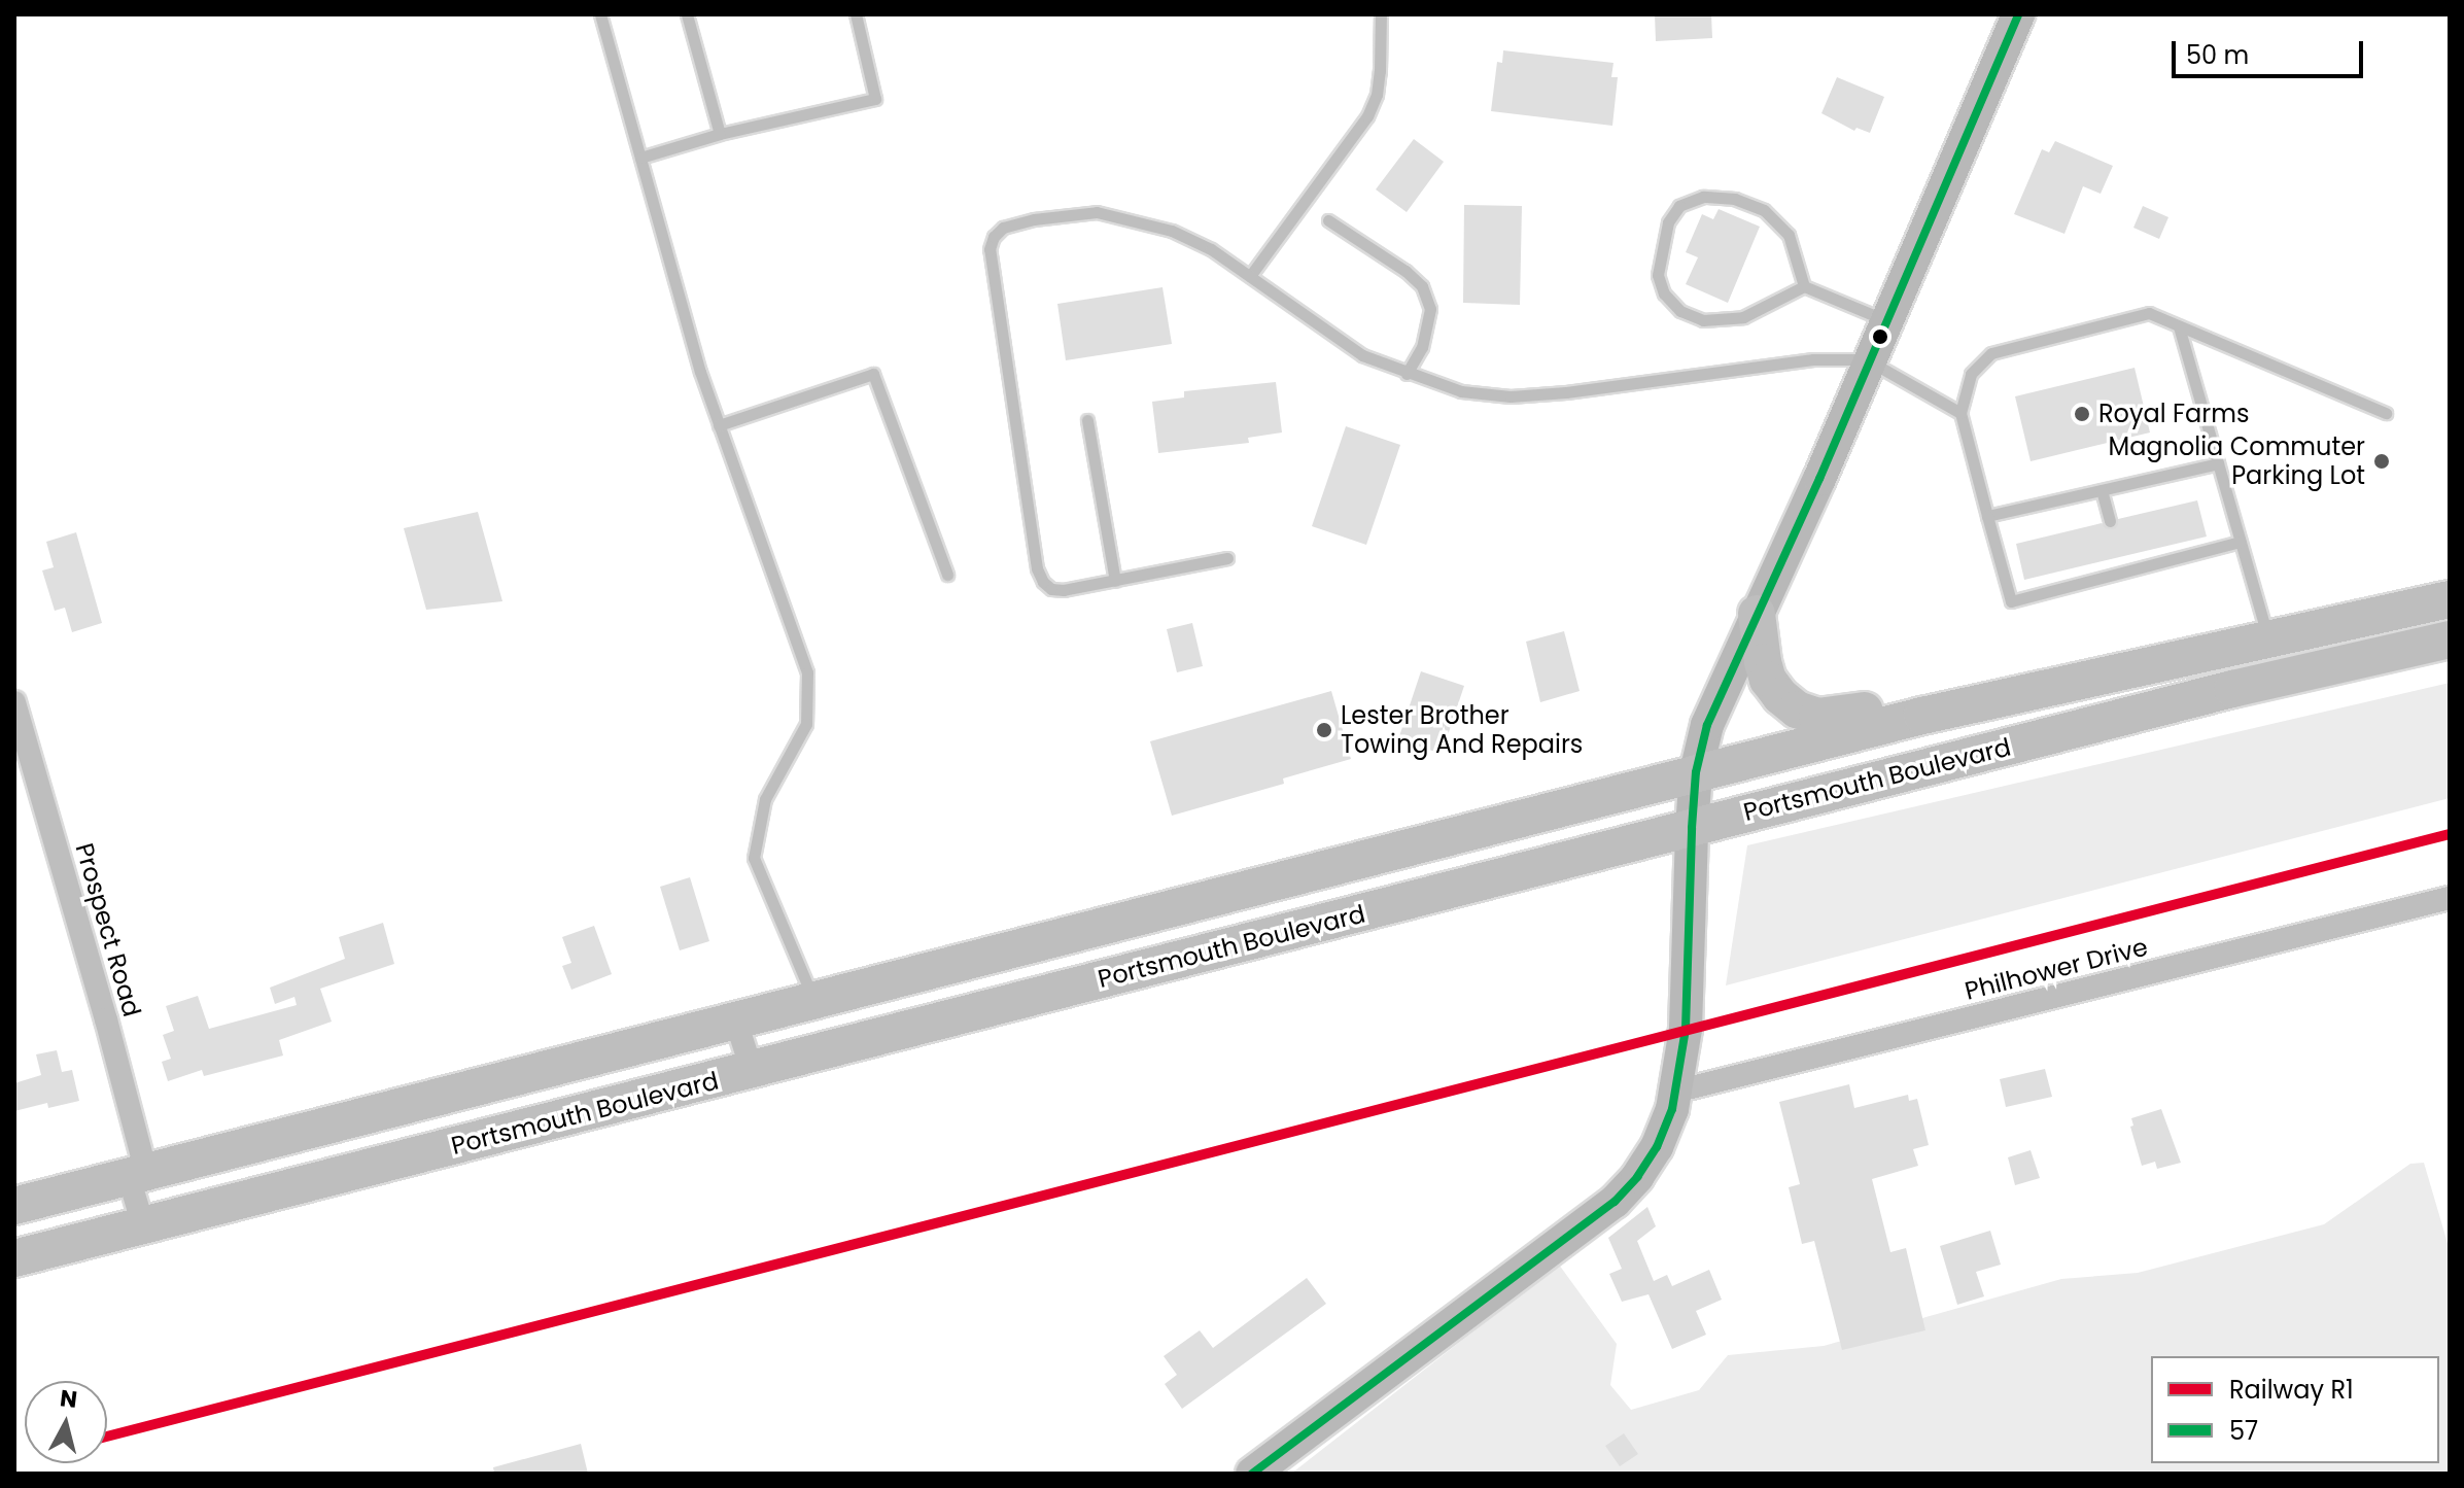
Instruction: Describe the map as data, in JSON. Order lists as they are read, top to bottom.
{
  "streets": {
    "main road": ["Portsmouth Boulevard"],
    "street": ["Prospect Road", "Philhower Drive"]
  },
  "crossings": [
    ["Portsmouth Boulevard", "Prospect Road"]
  ],
  "places": ["Royal Farms", "Magnolia Commuter Parking Lot", "Lester Brother Towing And Repairs"],
  "lines": ["transit line 57", "rail line R1"],
  "legend": ["Railway R1", "57"],
  "scale_bar": "50 m",
  "north": "top"
}
